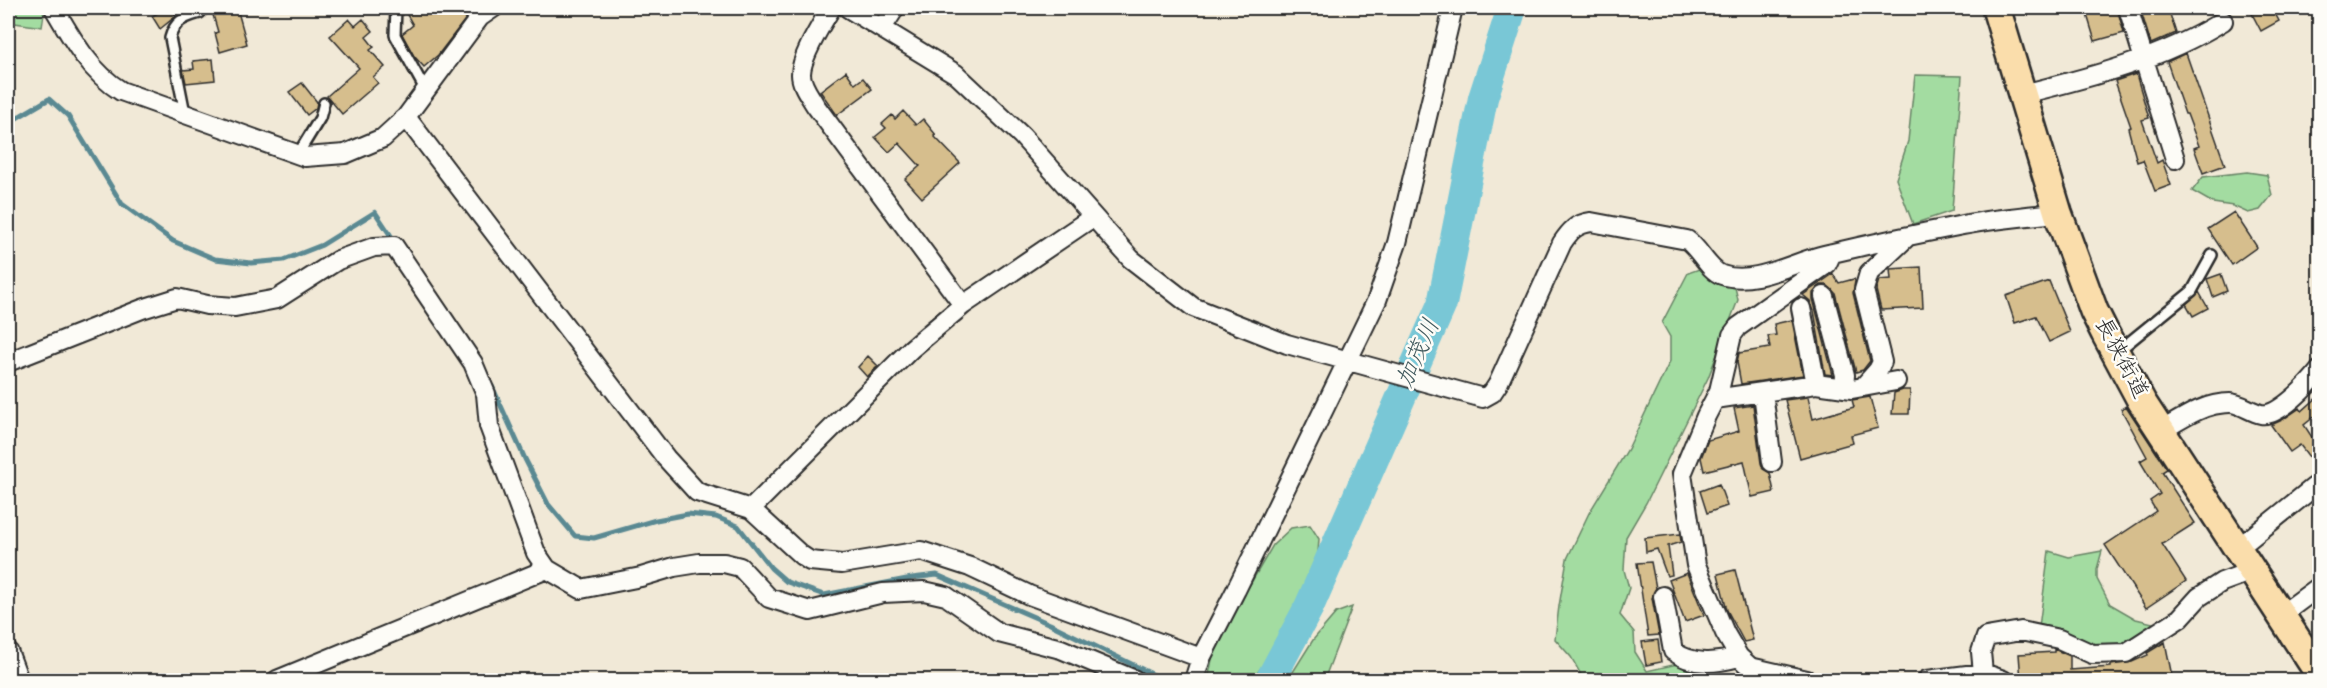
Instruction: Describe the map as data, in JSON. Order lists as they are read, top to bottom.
{
  "streets": {
    "main road": ["長狭街道"]
  },
  "water": ["加茂川"]
}
